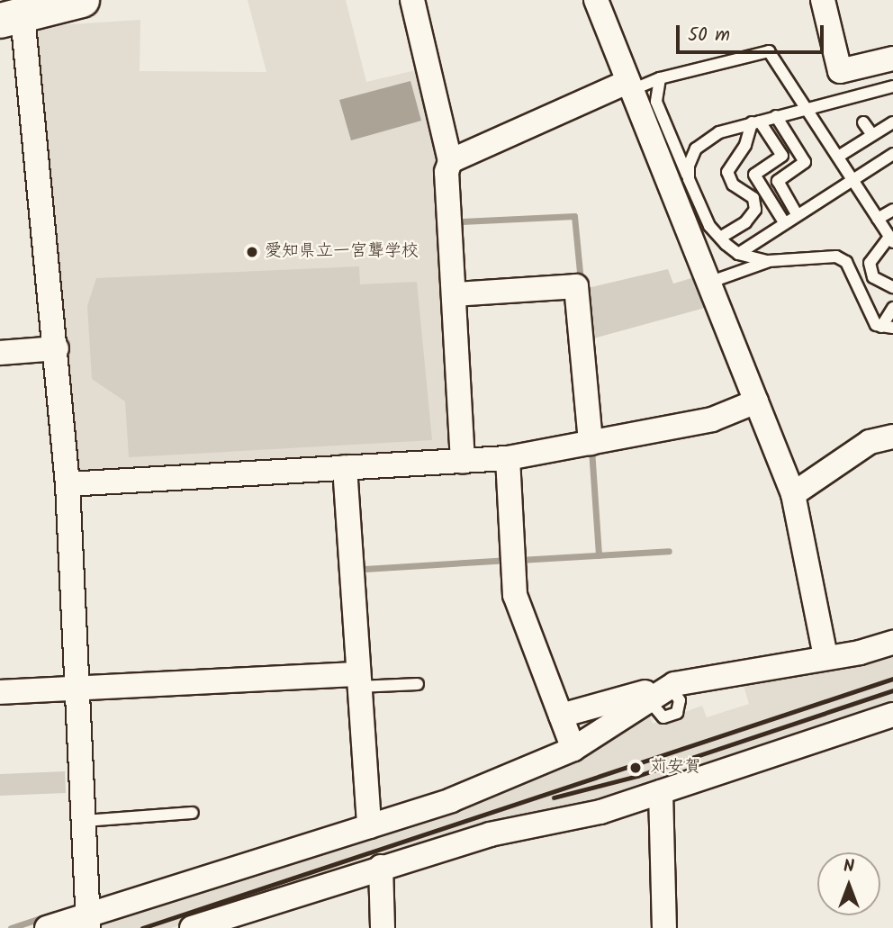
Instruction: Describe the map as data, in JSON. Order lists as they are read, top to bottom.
{
  "places": ["愛知県立一宮聾学校", "苅安賀"],
  "scale_bar": "50 m",
  "north": "top"
}
